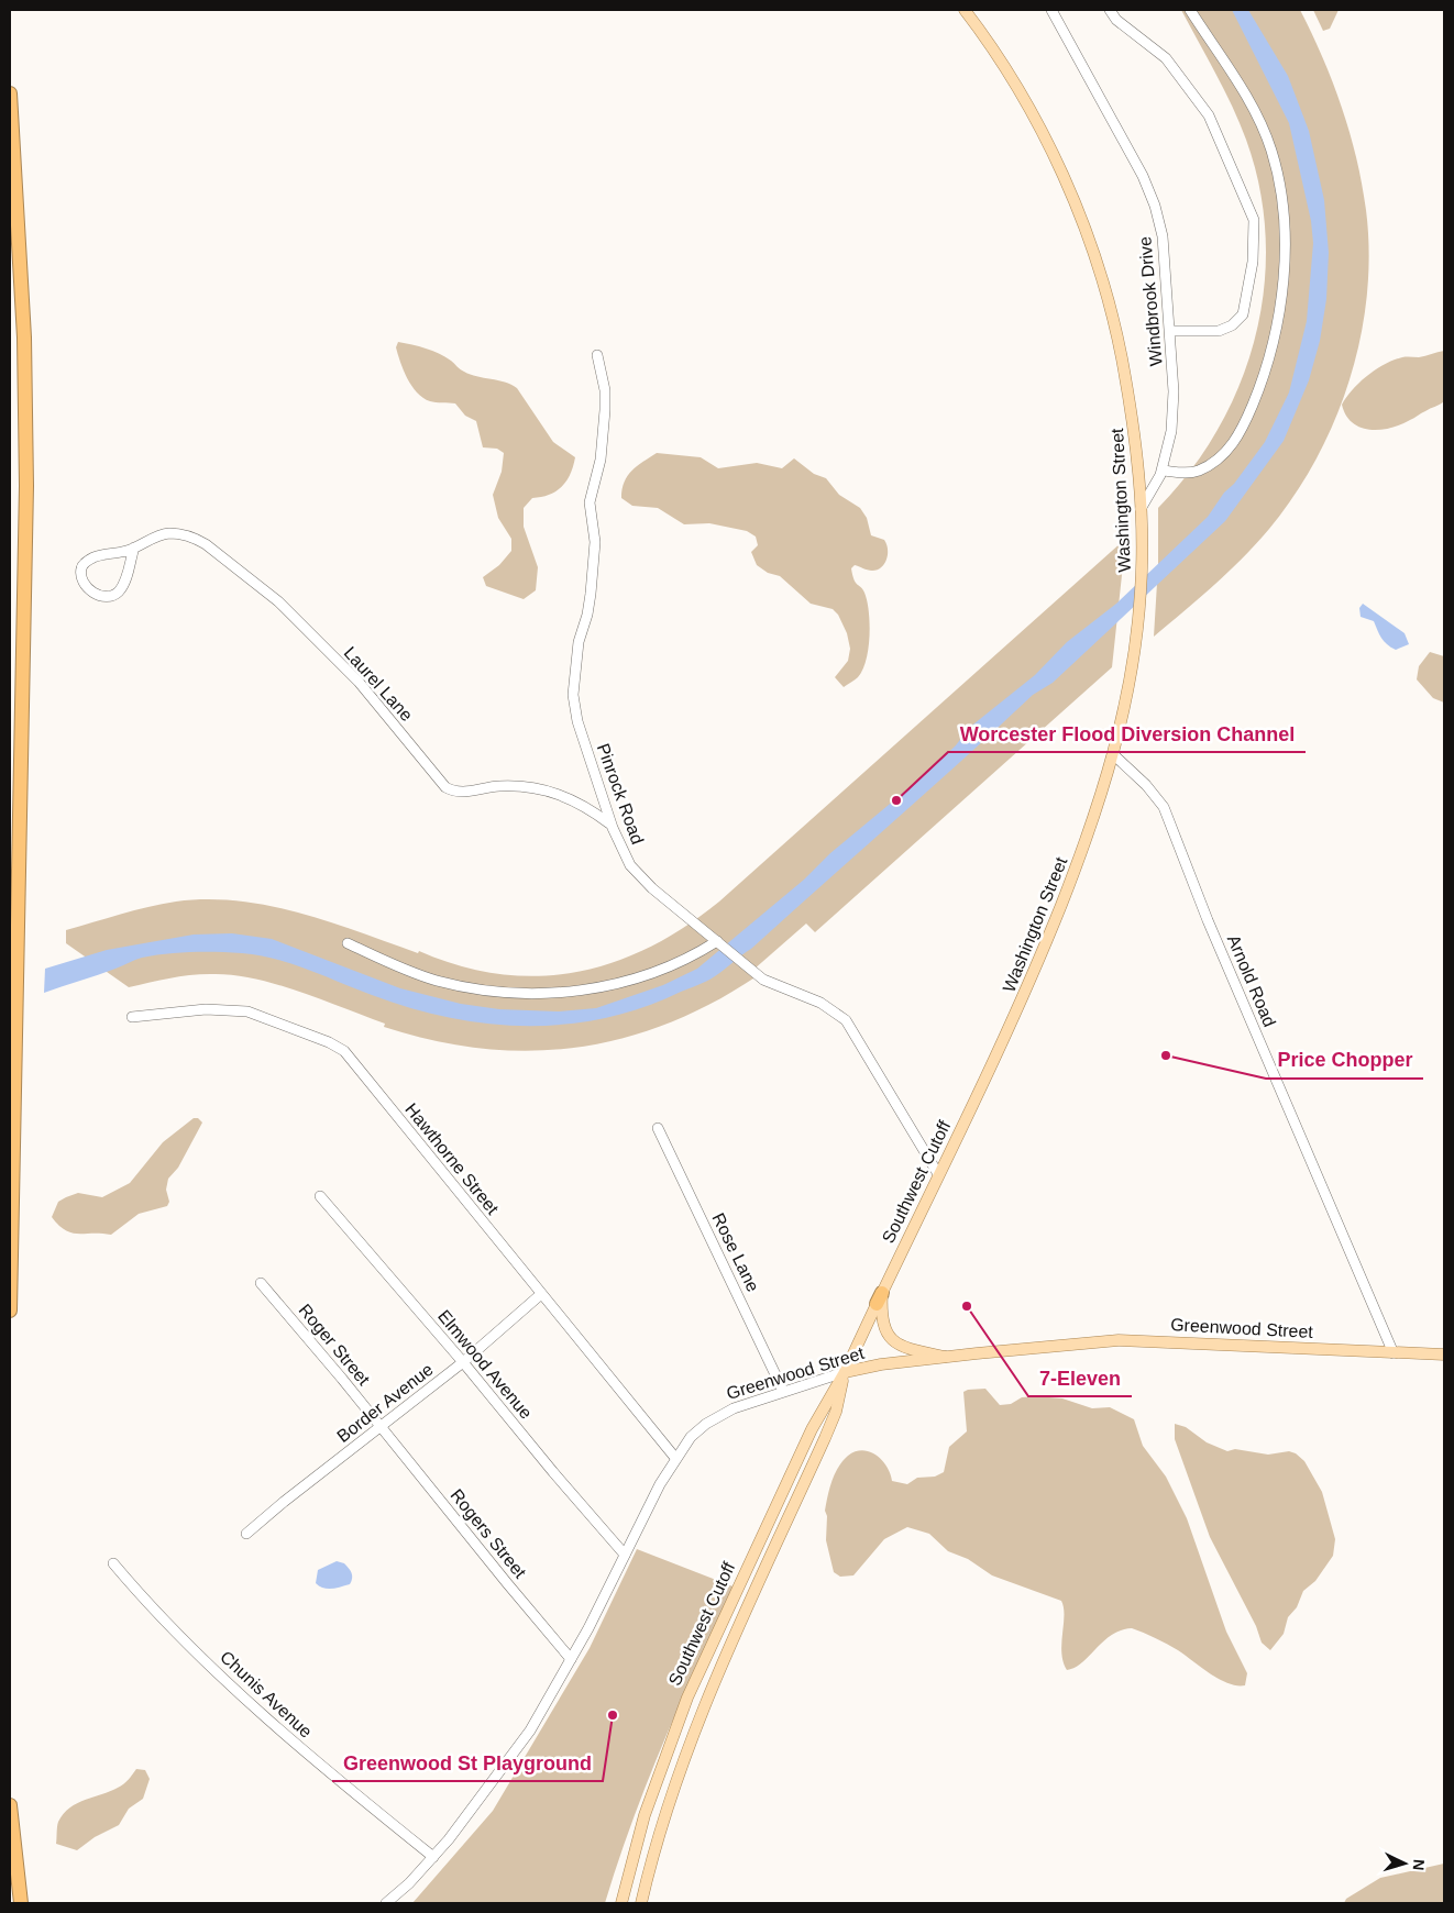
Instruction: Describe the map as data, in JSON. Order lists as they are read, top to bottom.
{
  "streets": {
    "main road": ["Washington Street", "Southwest Cutoff", "Greenwood Street"],
    "street": [
      "Windbrook Drive",
      "Laurel Lane",
      "Pinrock Road",
      "Arnold Road",
      "Hawthorne Street",
      "Rose Lane",
      "Roger Street",
      "Elmwood Avenue",
      "Border Avenue",
      "Rogers Street",
      "Chunis Avenue"
    ]
  },
  "crossings": [
    ["Windbrook Drive", "Washington Street"],
    ["Washington Street", "Arnold Road"],
    ["Washington Street", "Southwest Cutoff"],
    ["Laurel Lane", "Pinrock Road"],
    ["Pinrock Road", "Southwest Cutoff"],
    ["Arnold Road", "Greenwood Street"],
    ["Hawthorne Street", "Greenwood Street"],
    ["Hawthorne Street", "Border Avenue"],
    ["Southwest Cutoff", "Greenwood Street"],
    ["Rose Lane", "Greenwood Street"],
    ["Greenwood Street", "Elmwood Avenue"],
    ["Greenwood Street", "Rogers Street"],
    ["Greenwood Street", "Chunis Avenue"],
    ["Roger Street", "Border Avenue"],
    ["Roger Street", "Rogers Street"],
    ["Elmwood Avenue", "Border Avenue"],
    ["Border Avenue", "Rogers Street"]
  ],
  "places": [
    "Worcester Flood Diversion Channel",
    "Price Chopper",
    "7-Eleven",
    "Greenwood St Playground"
  ],
  "north": "right"
}
